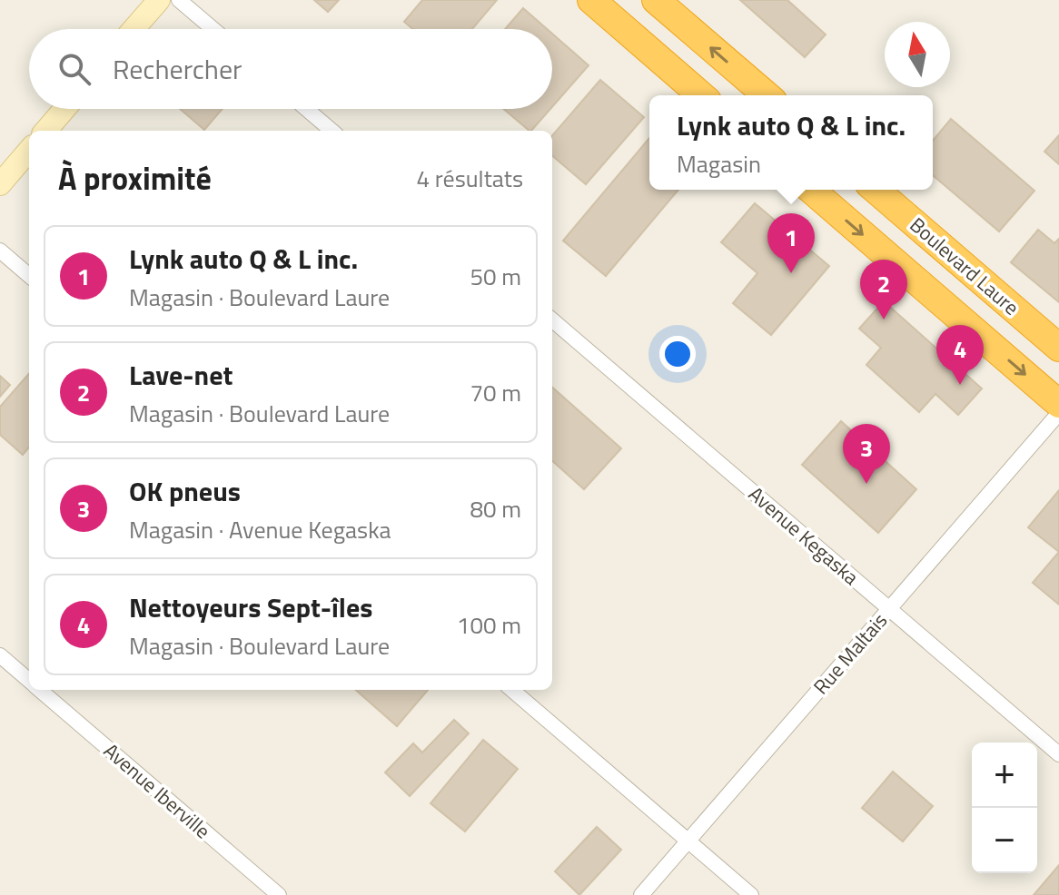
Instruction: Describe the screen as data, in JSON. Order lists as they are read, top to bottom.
{
  "streets": {
    "highway": ["Boulevard Laure"],
    "street": ["Avenue Kegaska", "Rue Maltais", "Avenue Iberville"]
  },
  "crossings": [
    ["Avenue Kegaska", "Rue Maltais"]
  ],
  "north": "top",
  "page": {
    "search": "Rechercher",
    "popup": ["Lynk auto Q & L inc.", "Magasin"],
    "heading": ["À proximité", "4 résultats"],
    "pins": [
      "1",
      "2",
      "4",
      "3"
    ],
    "list": [
      {
        "mark": "1",
        "name": "Lynk auto Q & L inc.",
        "note": "Magasin · Boulevard Laure",
        "value": "50 m"
      },
      {
        "mark": "2",
        "name": "Lave-net",
        "note": "Magasin · Boulevard Laure",
        "value": "70 m"
      },
      {
        "mark": "3",
        "name": "OK pneus",
        "note": "Magasin · Avenue Kegaska",
        "value": "80 m"
      },
      {
        "mark": "4",
        "name": "Nettoyeurs Sept-îles",
        "note": "Magasin · Boulevard Laure",
        "value": "100 m"
      }
    ],
    "map_buttons": ["+", "−"]
  }
}
